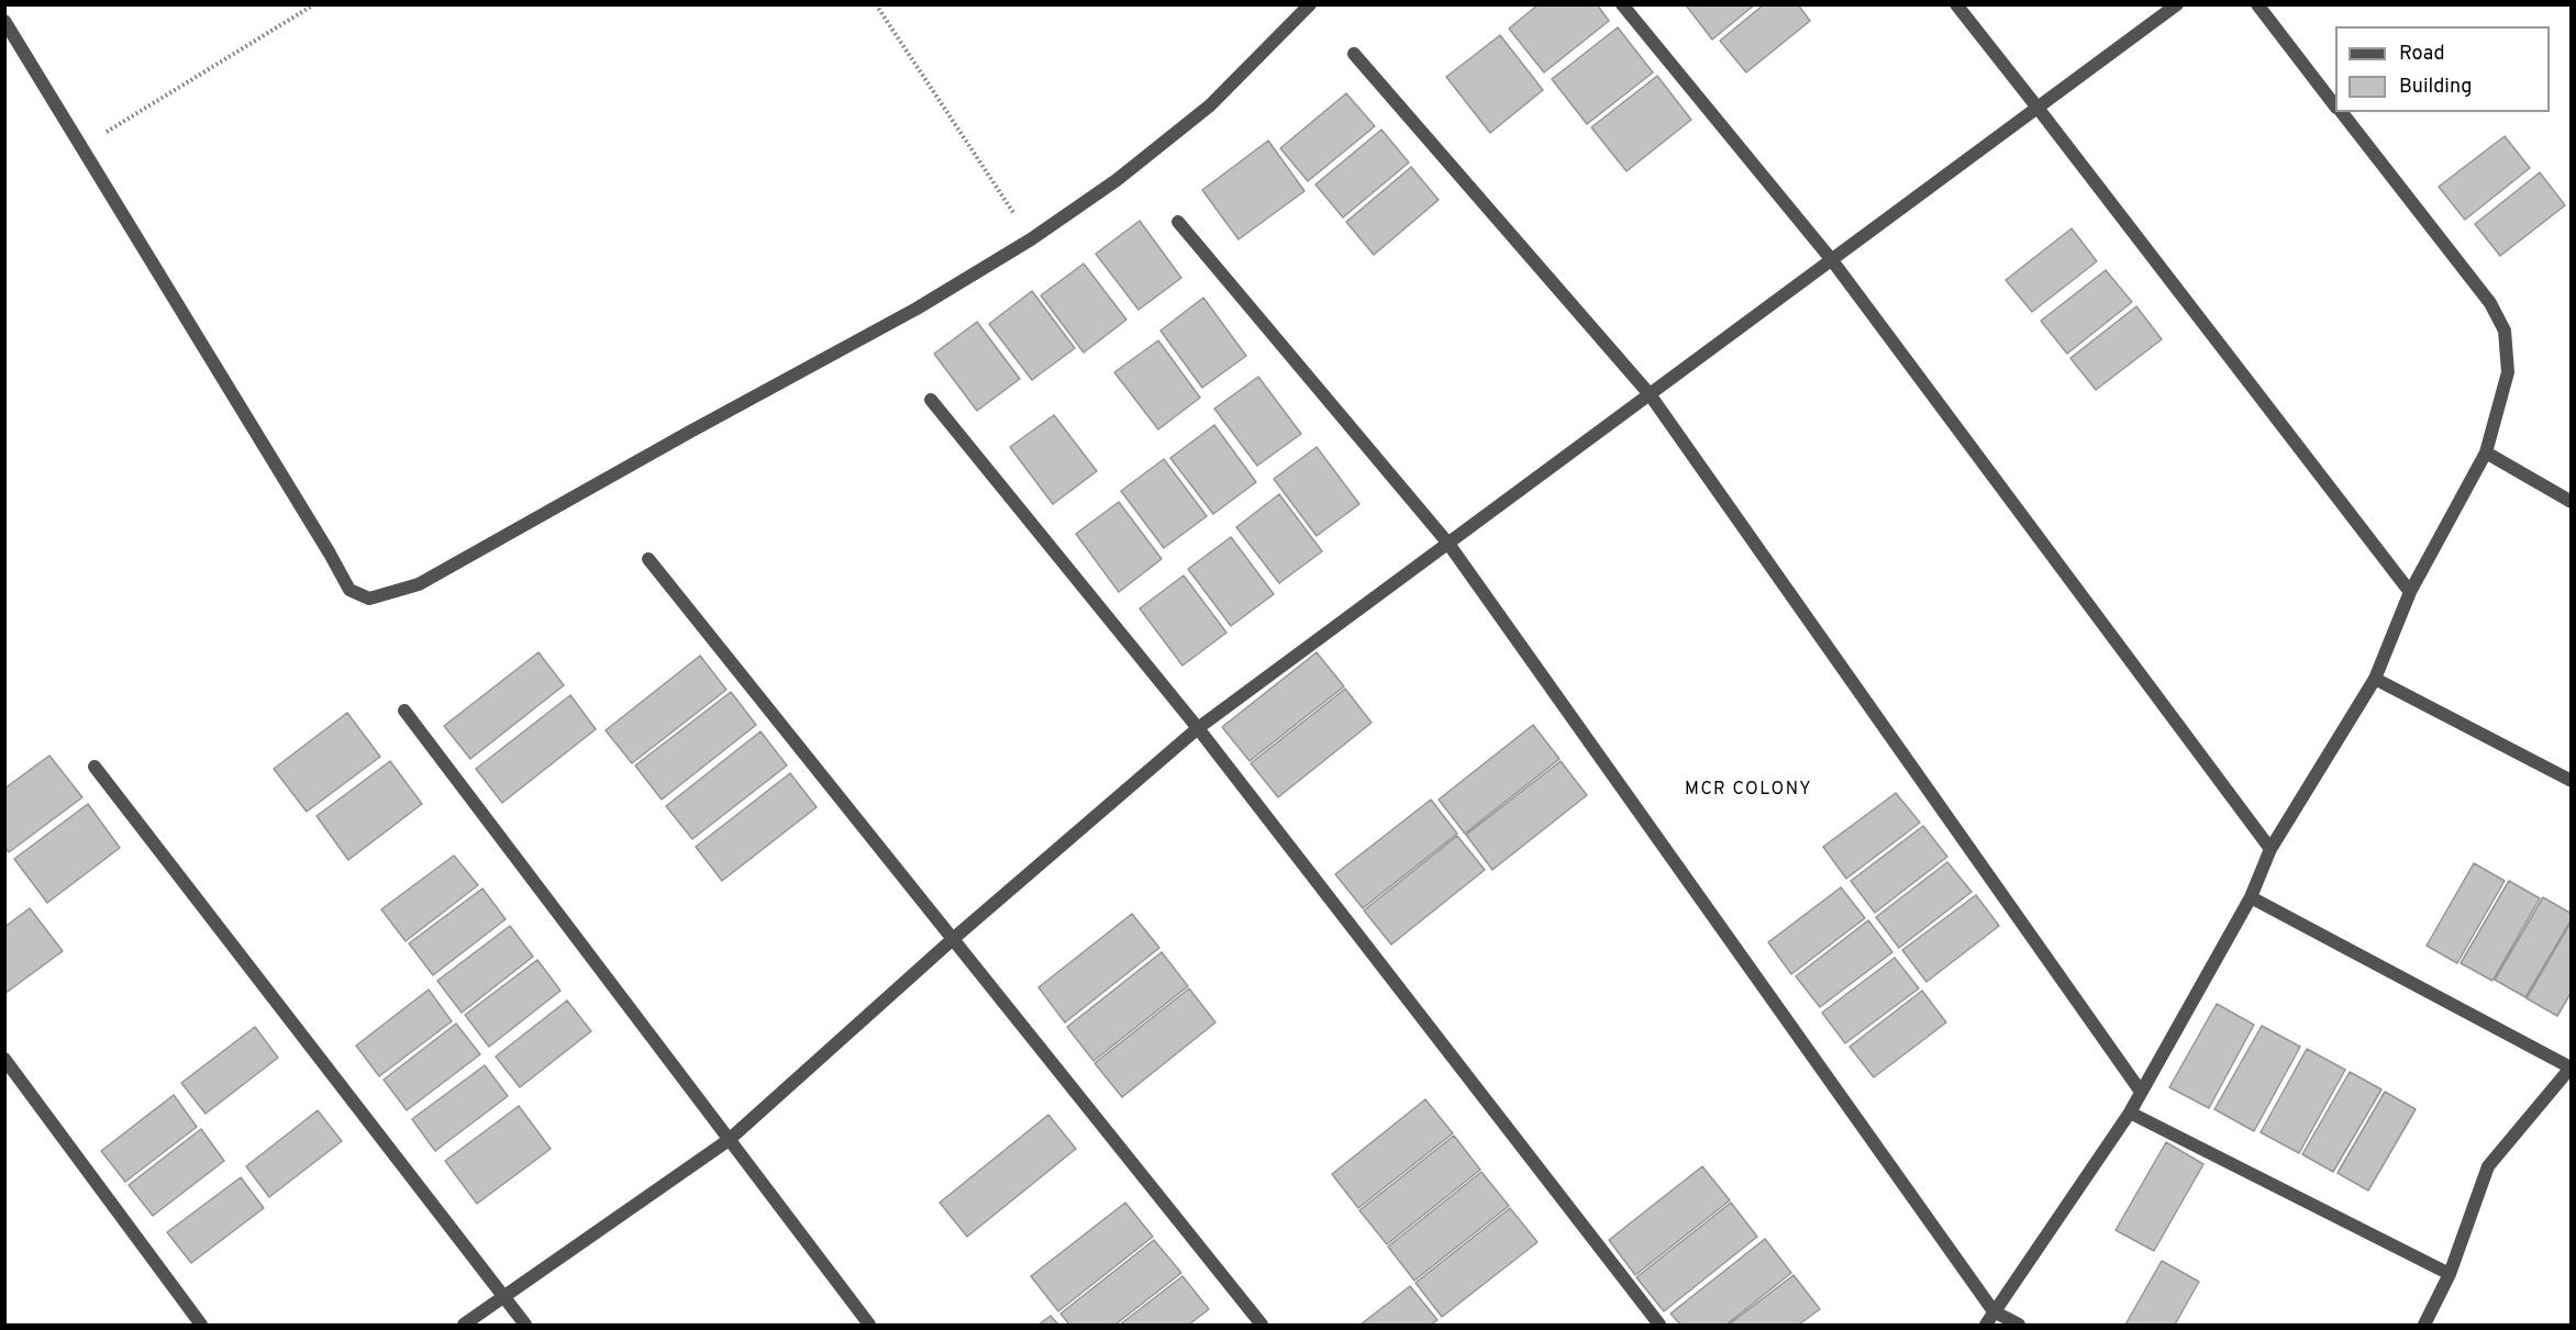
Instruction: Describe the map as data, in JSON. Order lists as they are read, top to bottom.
{
  "districts": ["MCR COLONY"],
  "legend": ["Road", "Building"]
}
